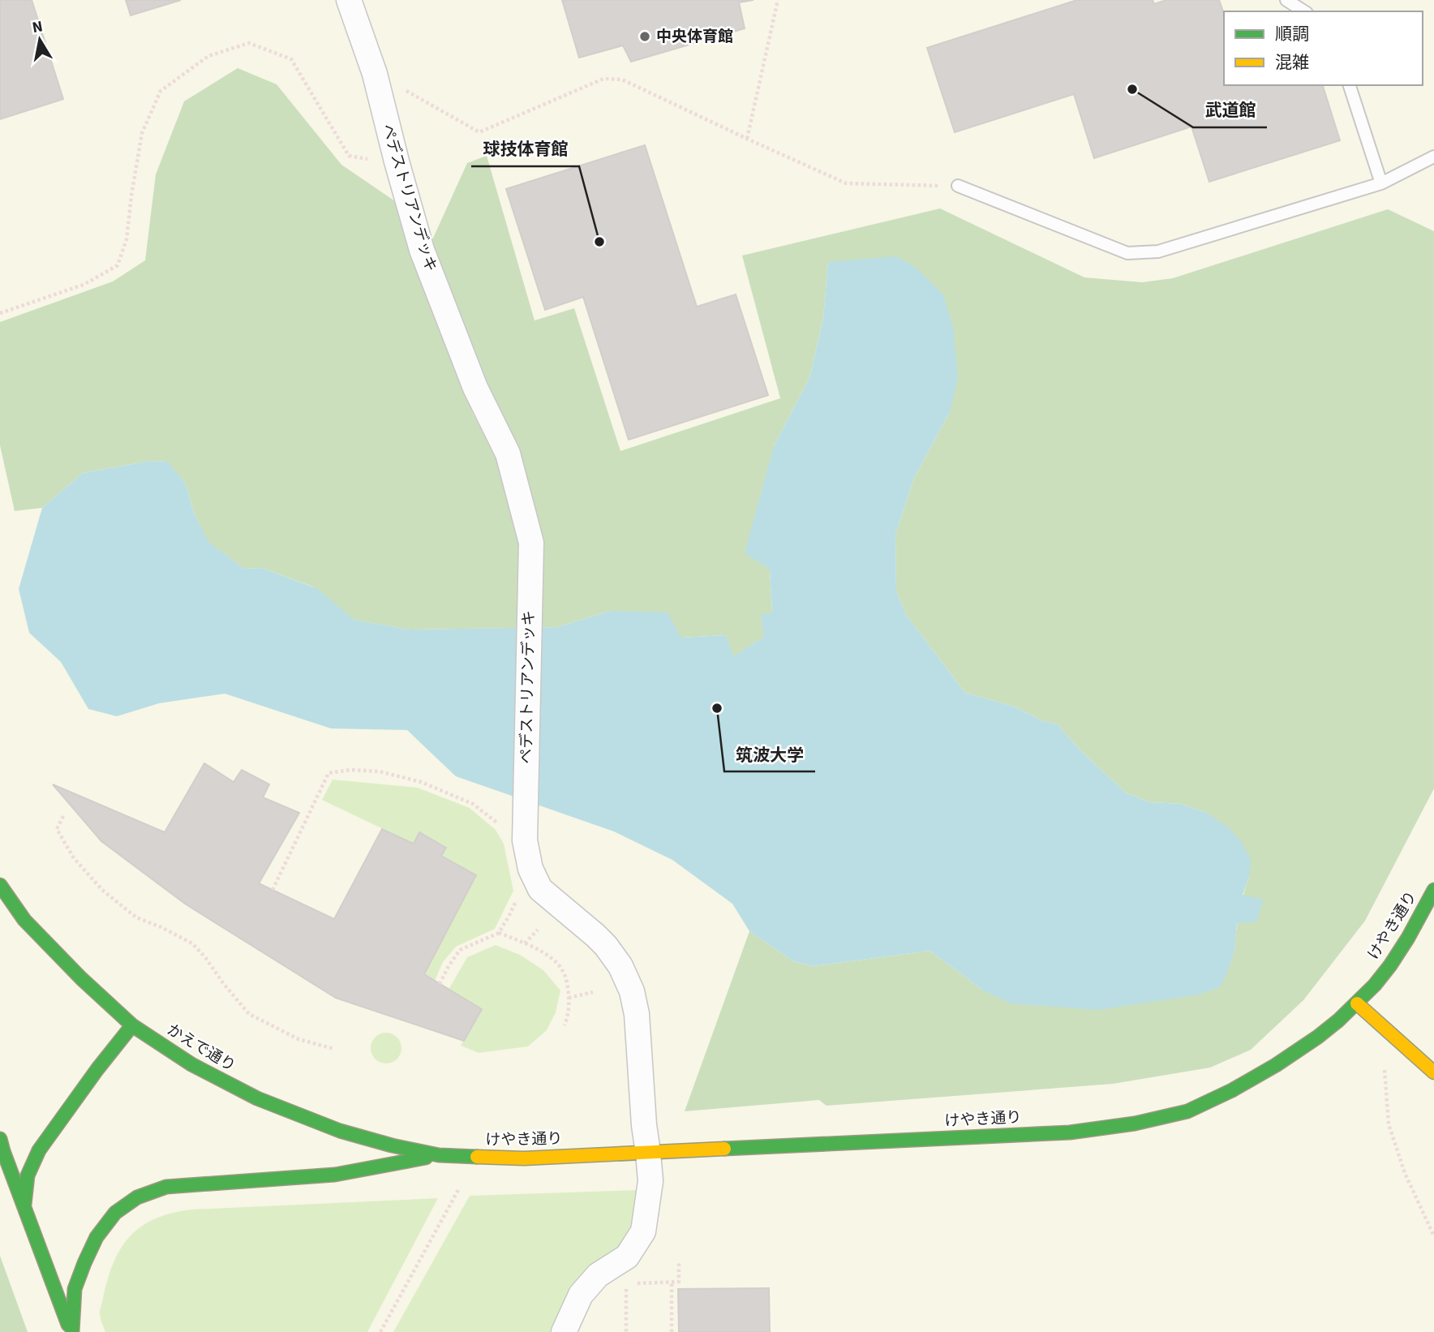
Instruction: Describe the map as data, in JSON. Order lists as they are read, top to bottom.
{
  "streets": {
    "street": ["ペデストリアンデッキ", "けやき通り", "かえで通り"]
  },
  "crossings": [
    ["ペデストリアンデッキ", "けやき通り"],
    ["けやき通り", "かえで通り"]
  ],
  "places": [
    "中央体育館",
    "武道館",
    "球技体育館",
    "筑波大学"
  ],
  "legend": ["順調", "混雑"],
  "north": "top"
}
